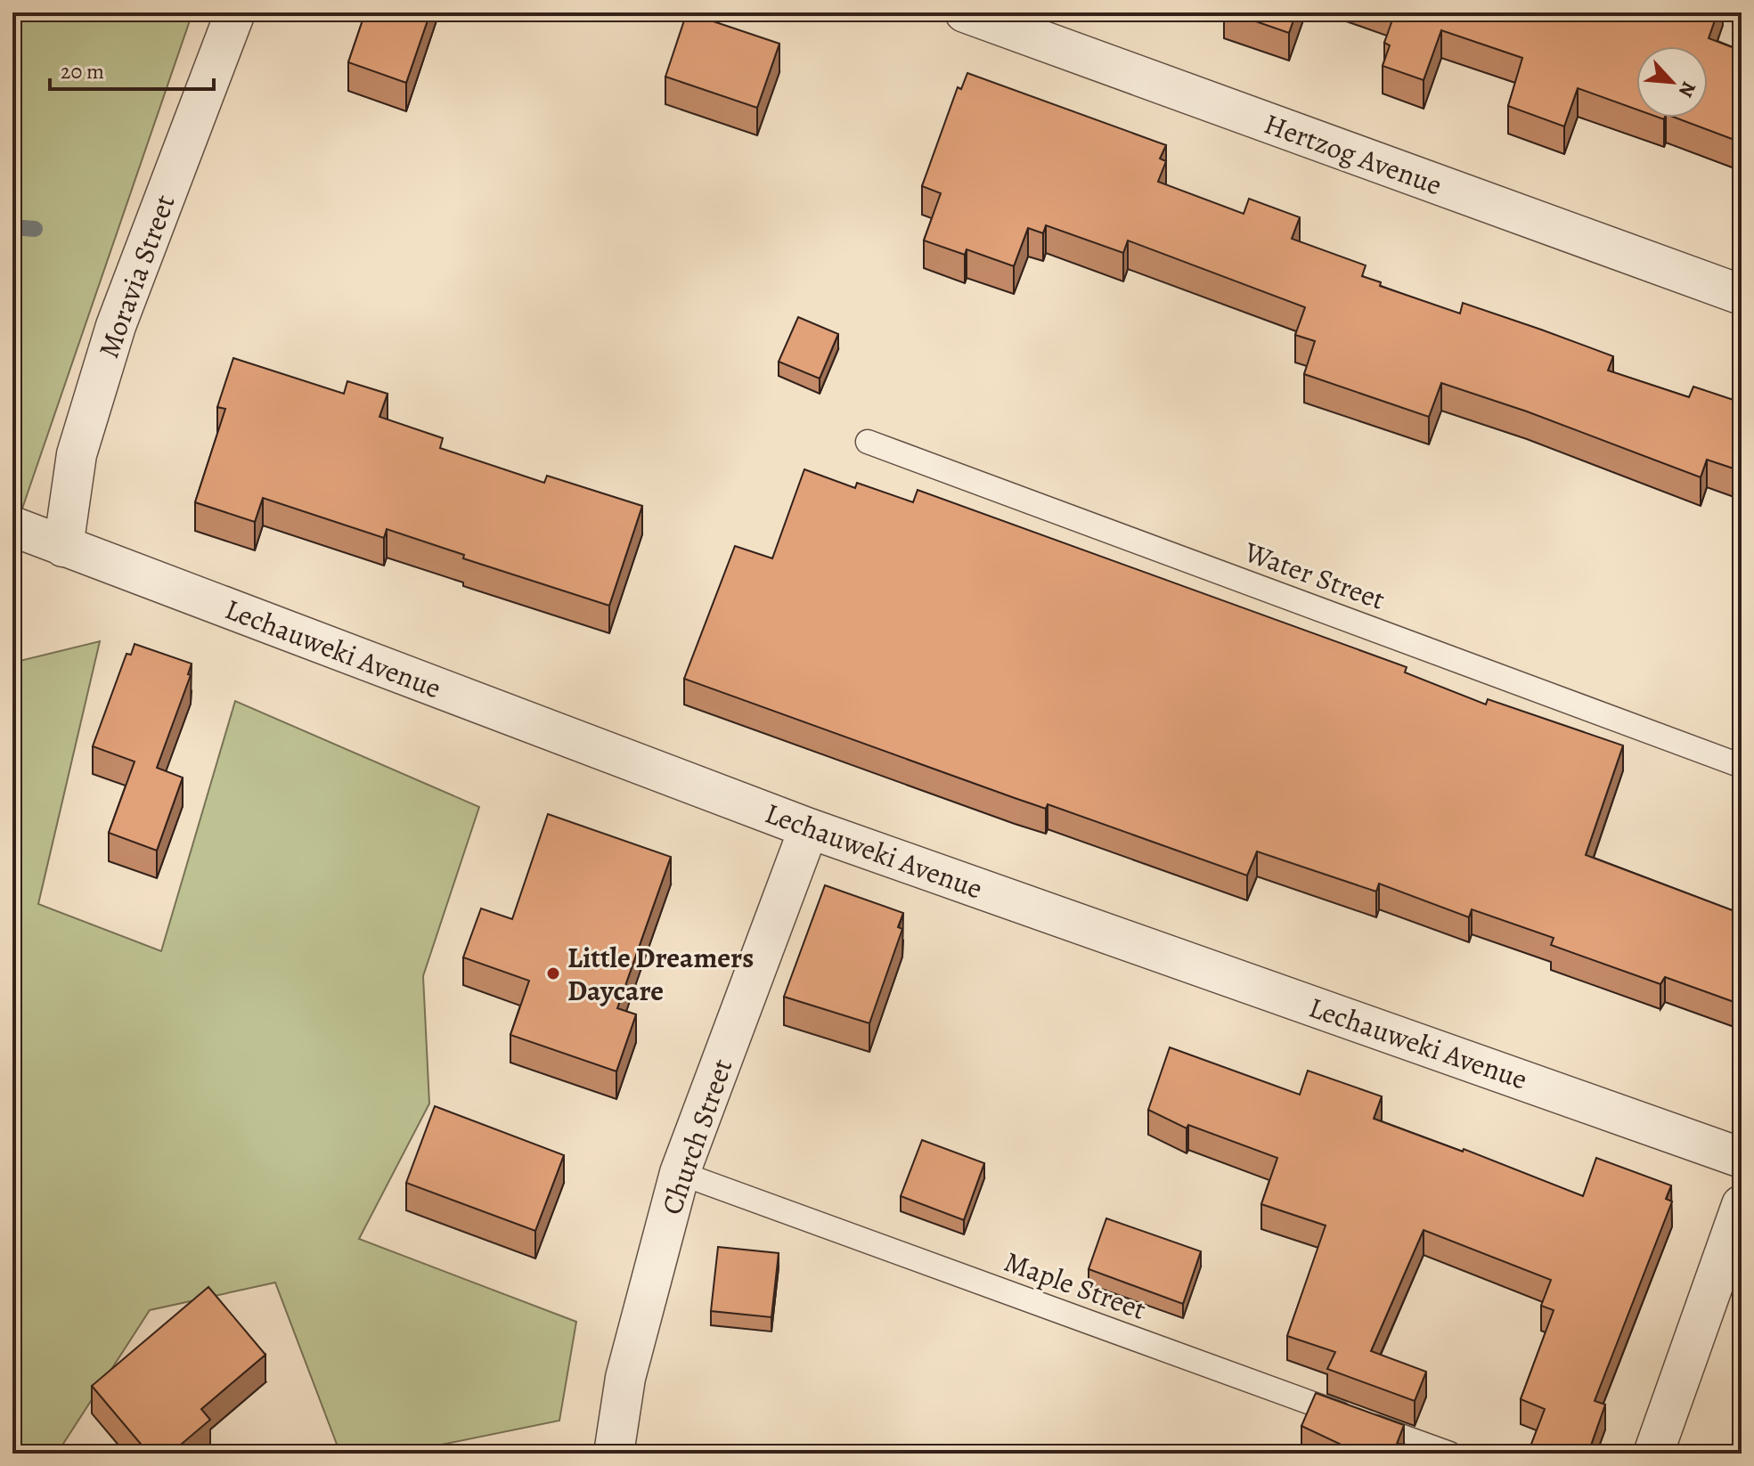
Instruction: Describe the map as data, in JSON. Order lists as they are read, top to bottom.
{
  "streets": {
    "street": [
      "Hertzog Avenue",
      "Moravia Street",
      "Lechauweki Avenue",
      "Church Street"
    ],
    "lane": ["Water Street", "Maple Street"]
  },
  "crossings": [
    ["Moravia Street", "Lechauweki Avenue"],
    ["Lechauweki Avenue", "Church Street"],
    ["Church Street", "Maple Street"]
  ],
  "places": ["Little Dreamers Daycare"],
  "scale_bar": "20 m",
  "north": "bottom right"
}
